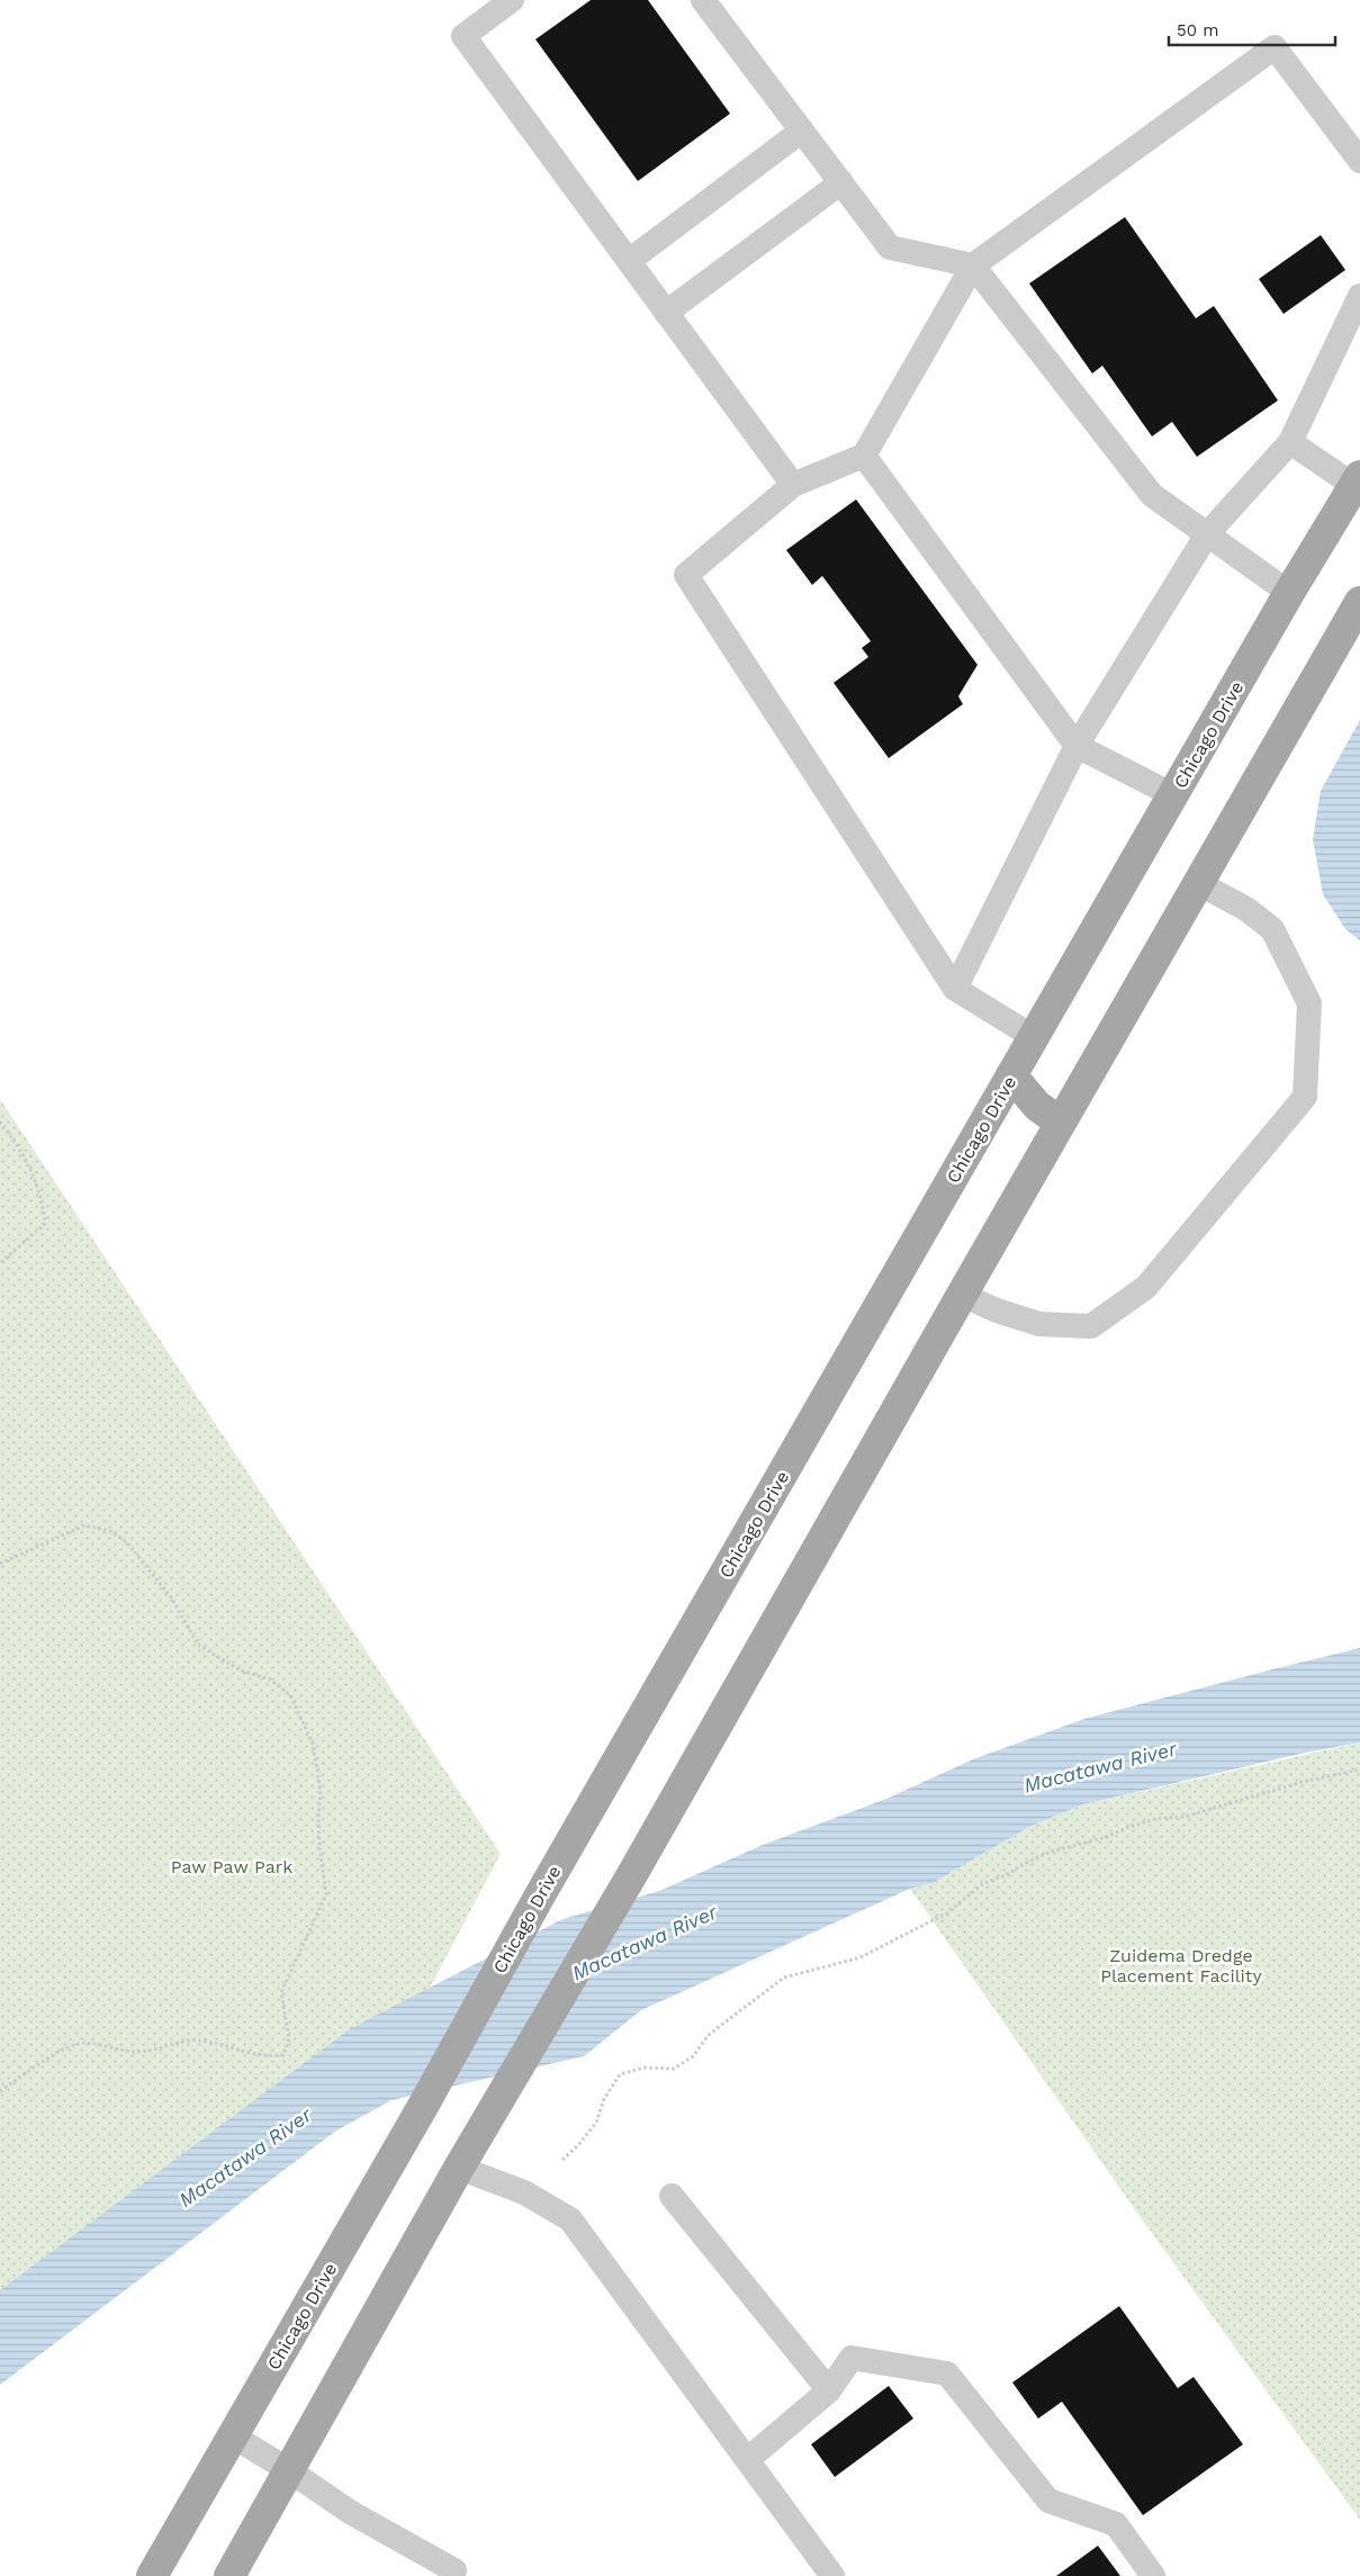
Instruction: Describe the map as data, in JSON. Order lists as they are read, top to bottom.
{
  "streets": {
    "main road": ["Chicago Drive"]
  },
  "water": ["Macatawa River"],
  "parks": ["Paw Paw Park", "Zuidema Dredge Placement Facility"],
  "scale_bar": "50 m"
}
